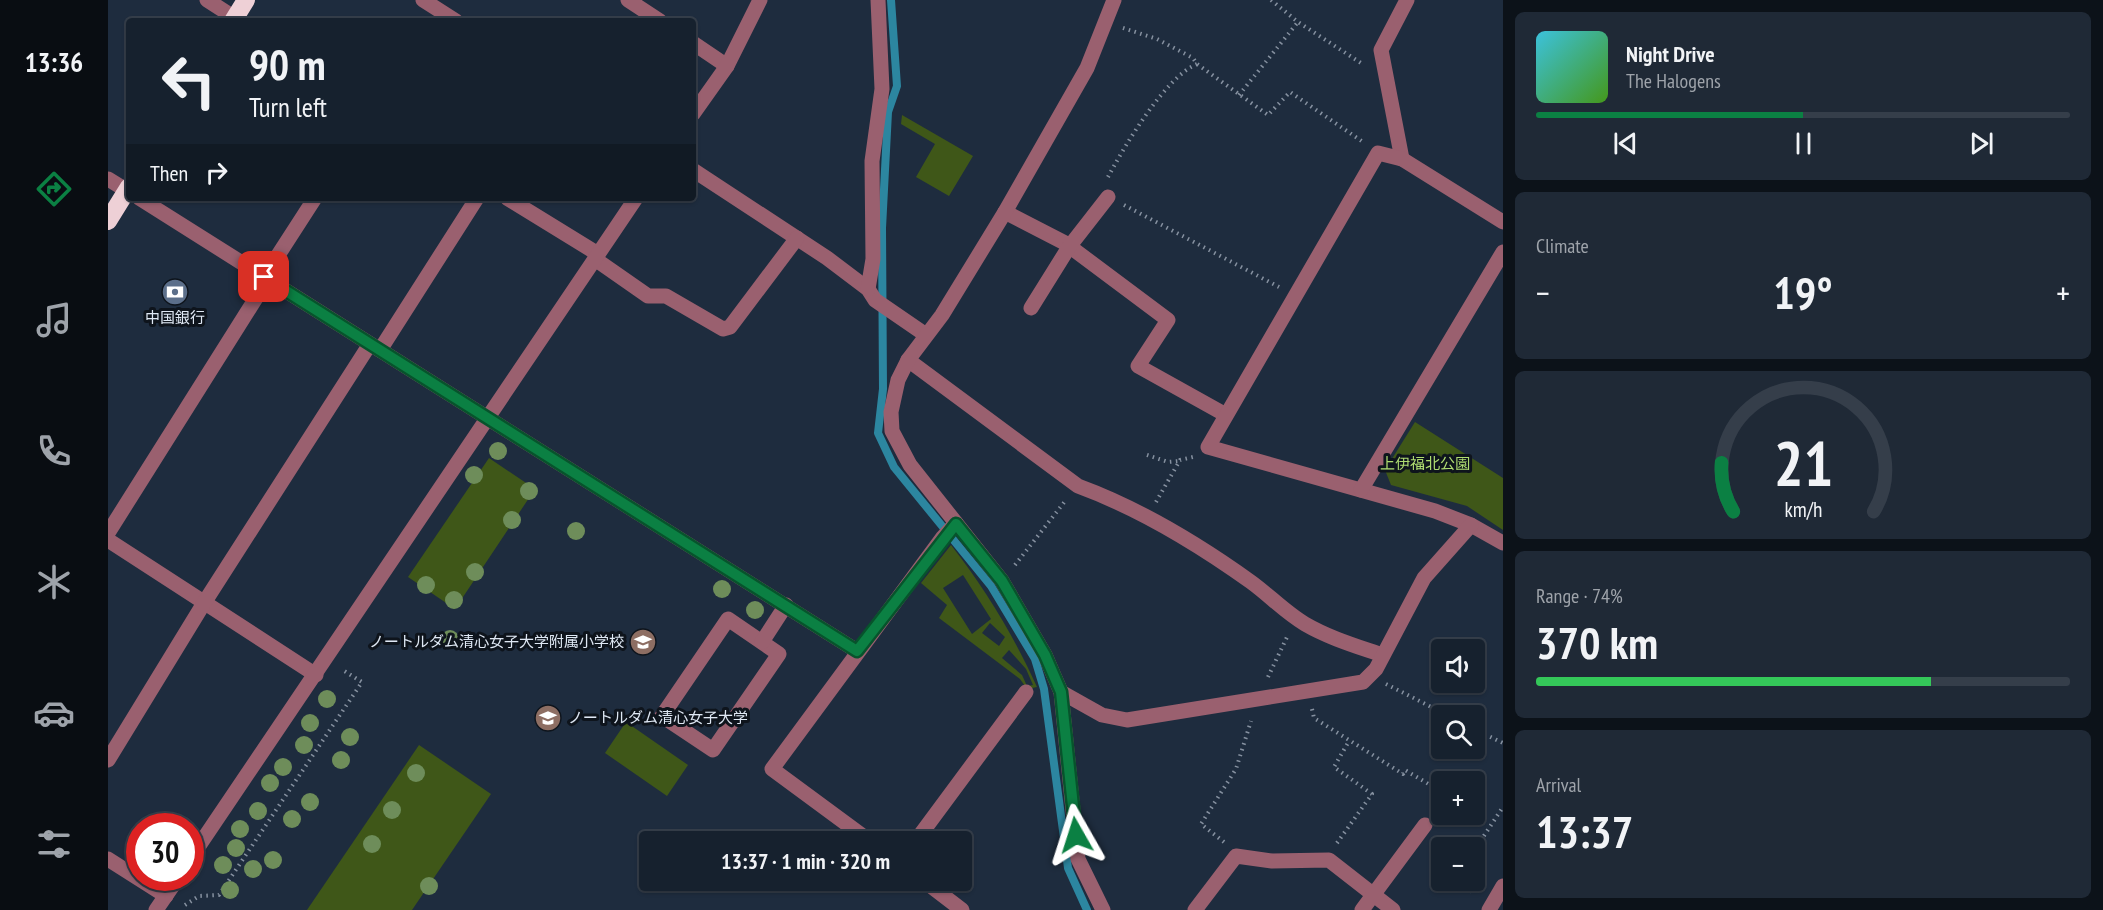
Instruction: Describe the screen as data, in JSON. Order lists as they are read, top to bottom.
{
  "parks": ["上伊福北公園"],
  "places": {
    "bank": ["中国銀行"],
    "school or university": ["ノートルダム清心女子大学附属小学校", "ノートルダム清心女子大学"]
  },
  "page": {
    "tabs": "13:36",
    "turn": ["90 m", "Turn left"],
    "song": ["Night Drive", "The Halogens"],
    "then": "Then",
    "tile": [
      "Climate",
      ["Range · 74%", "370 km"],
      ["Arrival", "13:37"]
    ],
    "heat": ["−", "19°", "+"],
    "map_buttons": ["+", "−"],
    "limit": "30",
    "trip": "13:37 · 1 min · 320 m",
    "gauge": ["21", "km/h"]
  }
}
